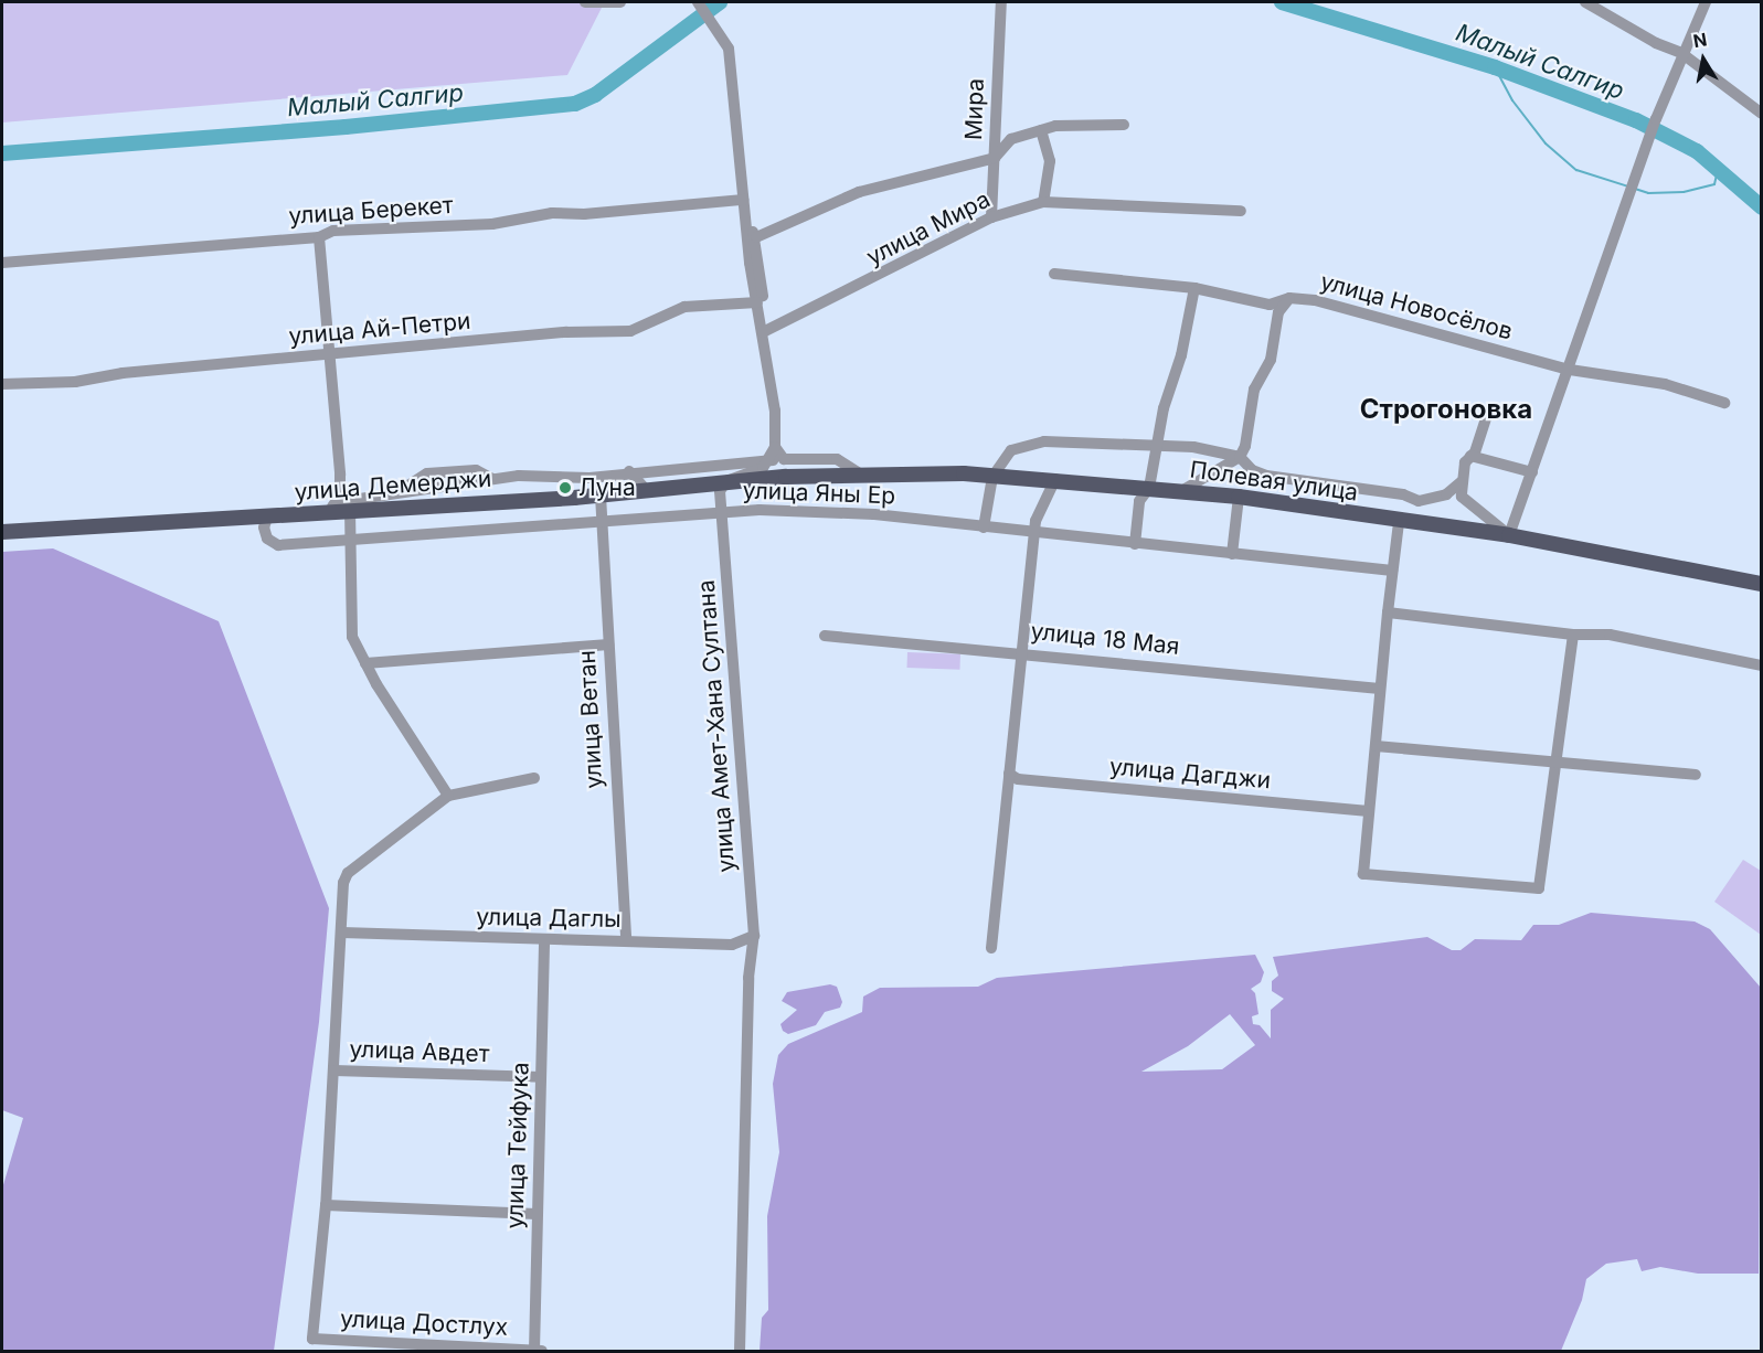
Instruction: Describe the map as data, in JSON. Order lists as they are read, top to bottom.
{
  "streets": {
    "main road": ["Полевая улица", "улица Демерджи"],
    "street": [
      "Мира",
      "улица Берекет",
      "улица Мира",
      "улица Новосёлов",
      "улица Ай-Петри",
      "улица Яны Ер",
      "улица 18 Мая",
      "улица Ветан",
      "улица Амет-Хана Султана",
      "улица Дагджи",
      "улица Даглы",
      "улица Авдет",
      "улица Тейфука",
      "улица Достлух"
    ]
  },
  "crossings": [
    ["Мира", "улица Мира"],
    ["Полевая улица", "улица Демерджи"],
    ["улица Демерджи", "улица Яны Ер"],
    ["улица Демерджи", "улица Ветан"],
    ["улица Демерджи", "улица Амет-Хана Султана"],
    ["улица Яны Ер", "улица Ветан"],
    ["улица Яны Ер", "улица Амет-Хана Султана"],
    ["улица Ветан", "улица Даглы"],
    ["улица Амет-Хана Султана", "улица Даглы"],
    ["улица Даглы", "улица Тейфука"],
    ["улица Авдет", "улица Тейфука"],
    ["улица Тейфука", "улица Достлух"]
  ],
  "districts": ["Строгоновка"],
  "water": ["Малый Салгир"],
  "places": ["Луна"],
  "north": "top"
}
